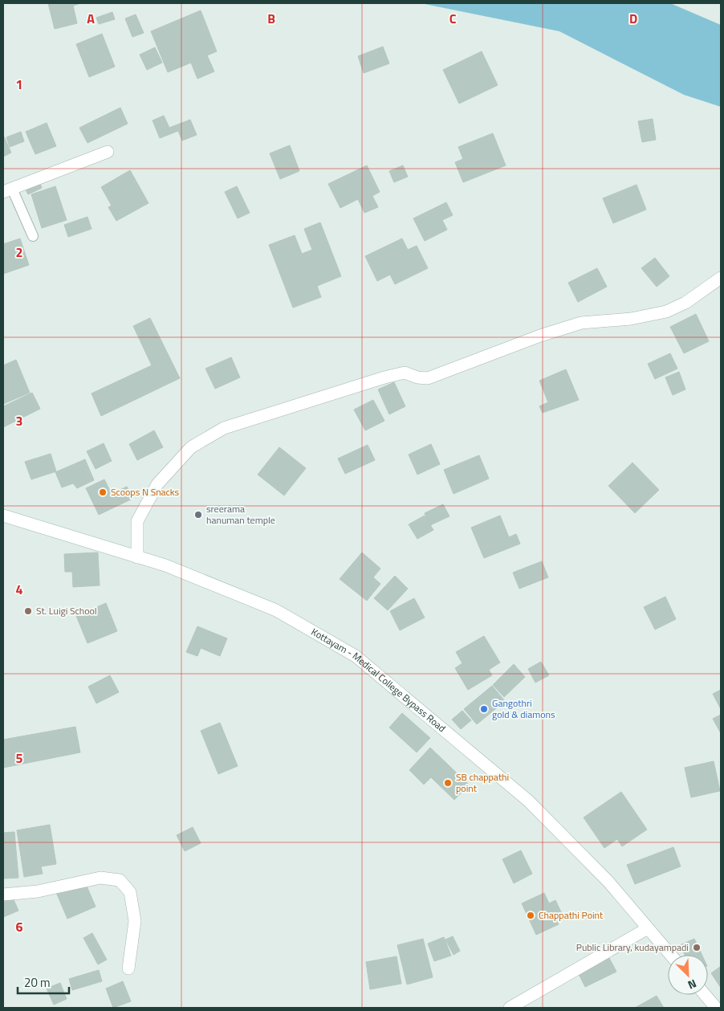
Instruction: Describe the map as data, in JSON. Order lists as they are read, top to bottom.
{
  "streets": {
    "street": ["Kottayam - Medical College Bypass Road"]
  },
  "places": [
    "Scoops N Snacks",
    "sreerama hanuman temple",
    "St. Luigi School",
    "Gangothri gold & diamons",
    "SB chappathi point",
    "Chappathi Point",
    "Public Library, kudayampadi"
  ],
  "scale_bar": "20 m",
  "north": "bottom right",
  "grid": {
    "columns": [
      "A",
      "B",
      "C",
      "D"
    ],
    "rows": [
      "1",
      "2",
      "3",
      "4",
      "5",
      "6"
    ]
  }
}
